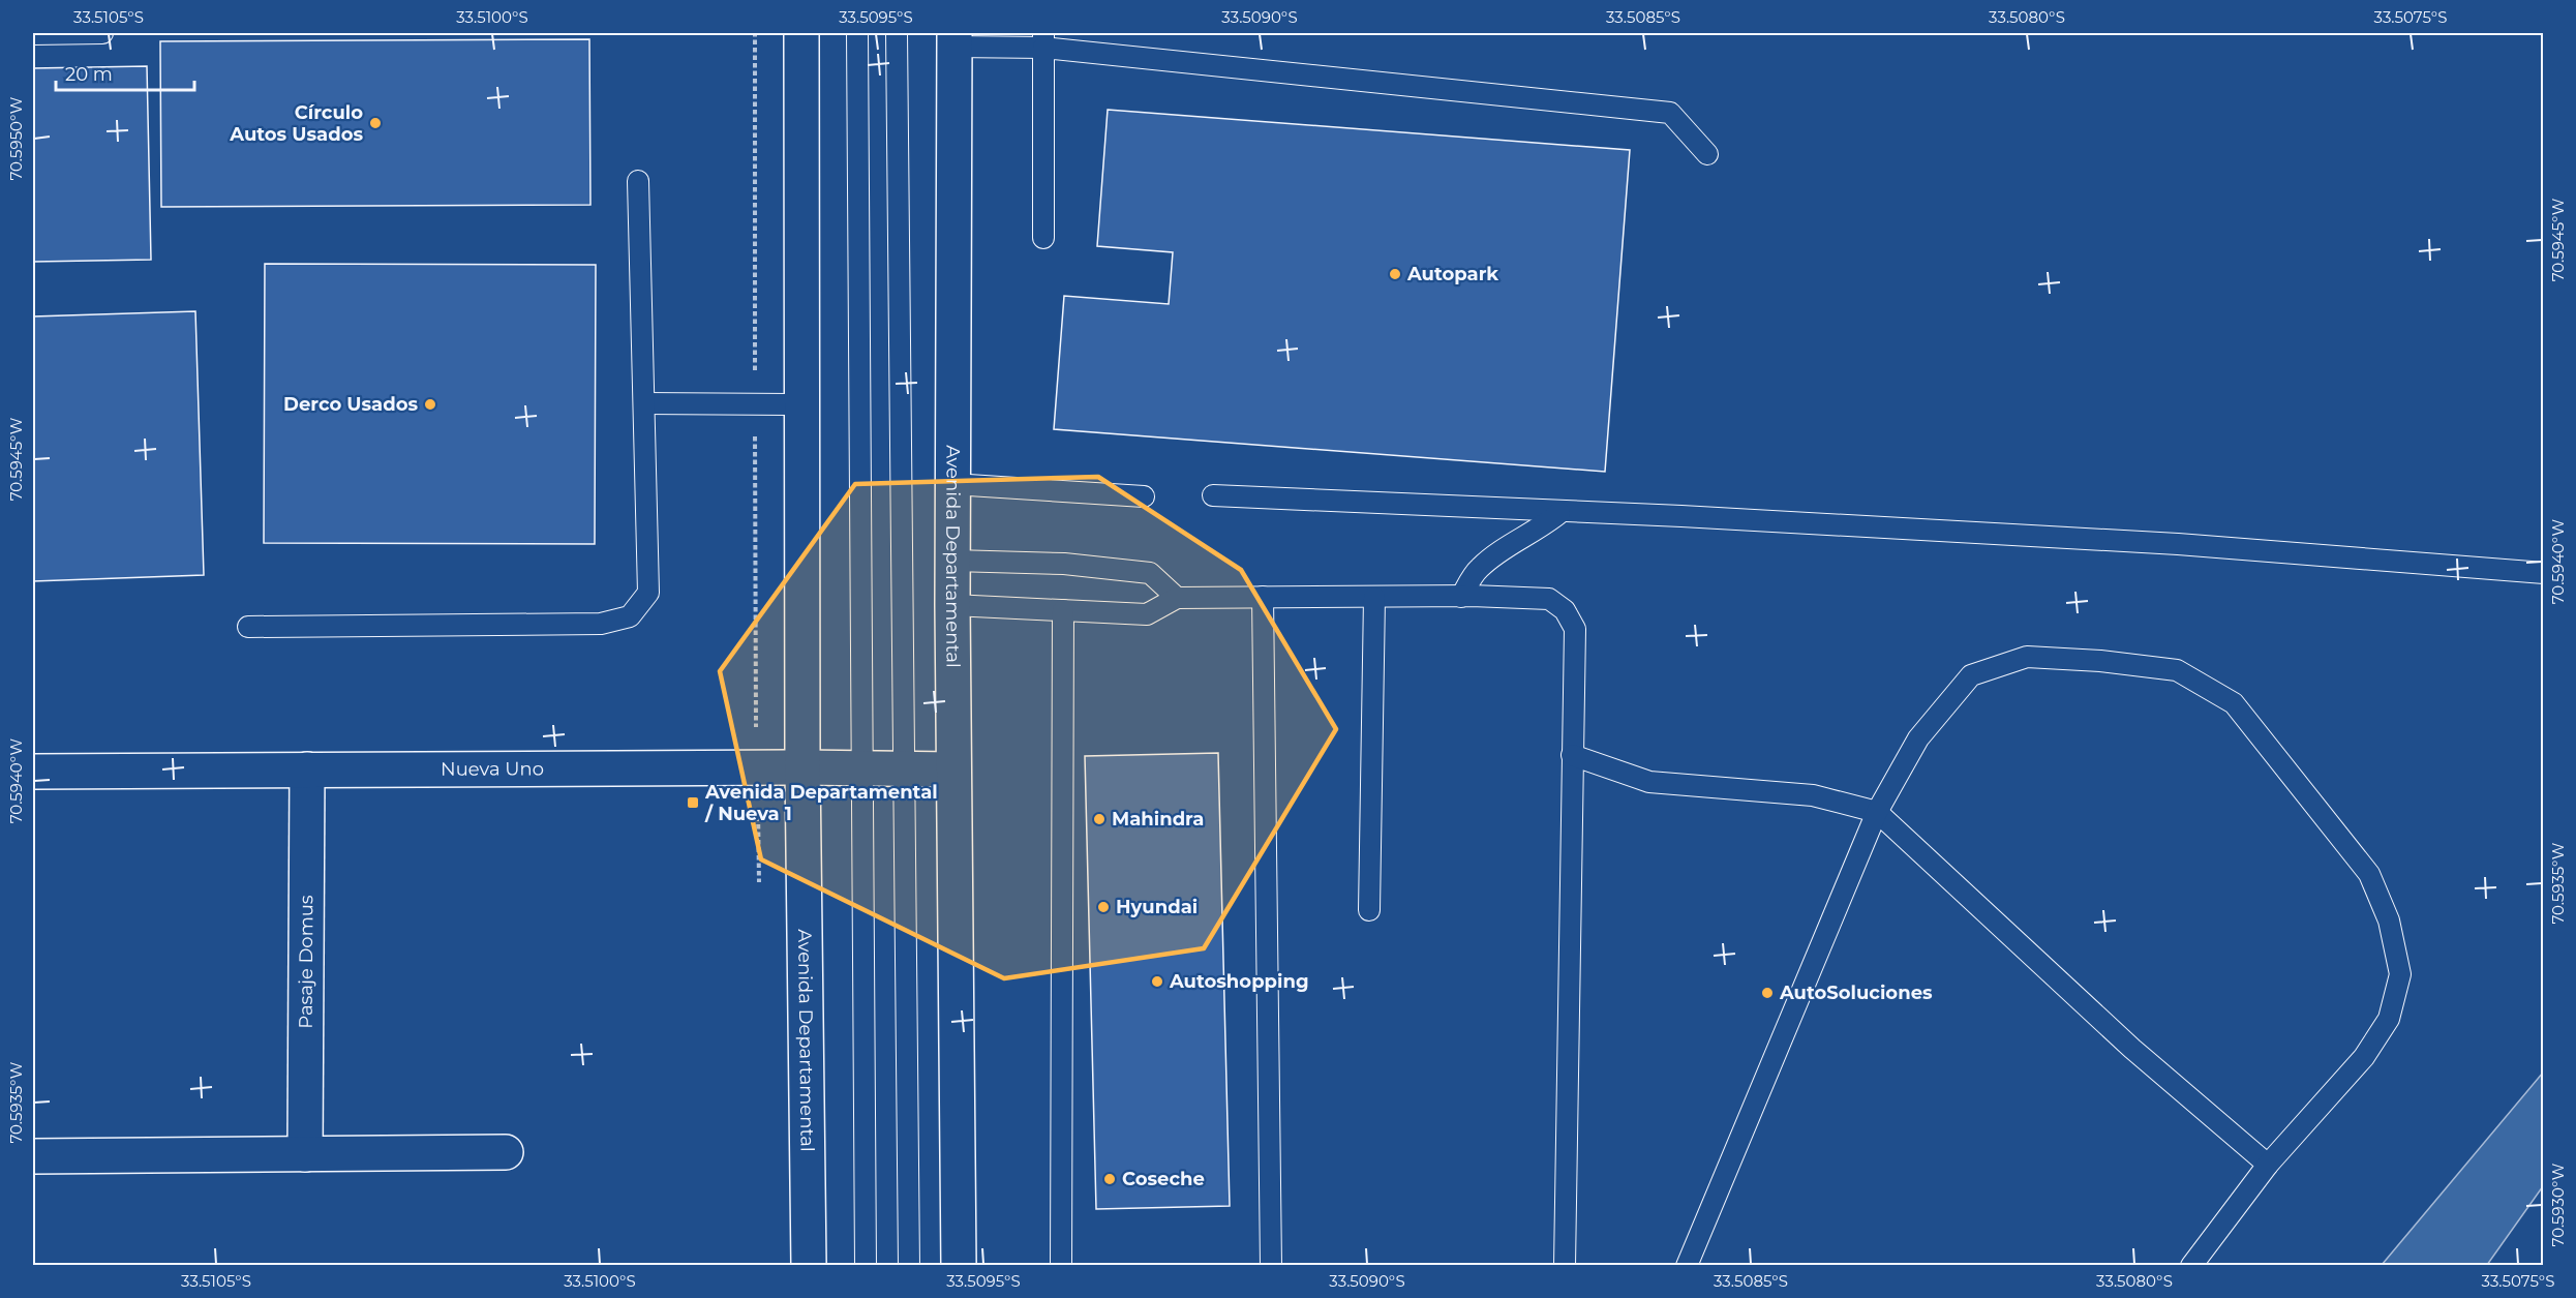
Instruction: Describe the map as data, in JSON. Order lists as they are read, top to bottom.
{
  "streets": {
    "main road": ["Avenida Departamental", "Nueva Uno", "Pasaje Domus"]
  },
  "crossings": [
    ["Avenida Departamental", "Nueva Uno"],
    ["Nueva Uno", "Pasaje Domus"]
  ],
  "places": {
    "other": [
      "Círculo Autos Usados",
      "Autopark",
      "Derco Usados",
      "Mahindra",
      "Hyundai",
      "Autoshopping",
      "AutoSoluciones",
      "Coseche"
    ],
    "transit": ["Avenida Departamental / Nueva 1"]
  },
  "scale_bar": "20 m",
  "coordinates": [
    "33.5105°S",
    "33.5100°S",
    "33.5095°S",
    "33.5090°S",
    "33.5085°S",
    "33.5080°S",
    "33.5075°S",
    "70.5950°W",
    "70.5945°W",
    "70.5940°W",
    "70.5935°W",
    "70.5930°W"
  ]
}
